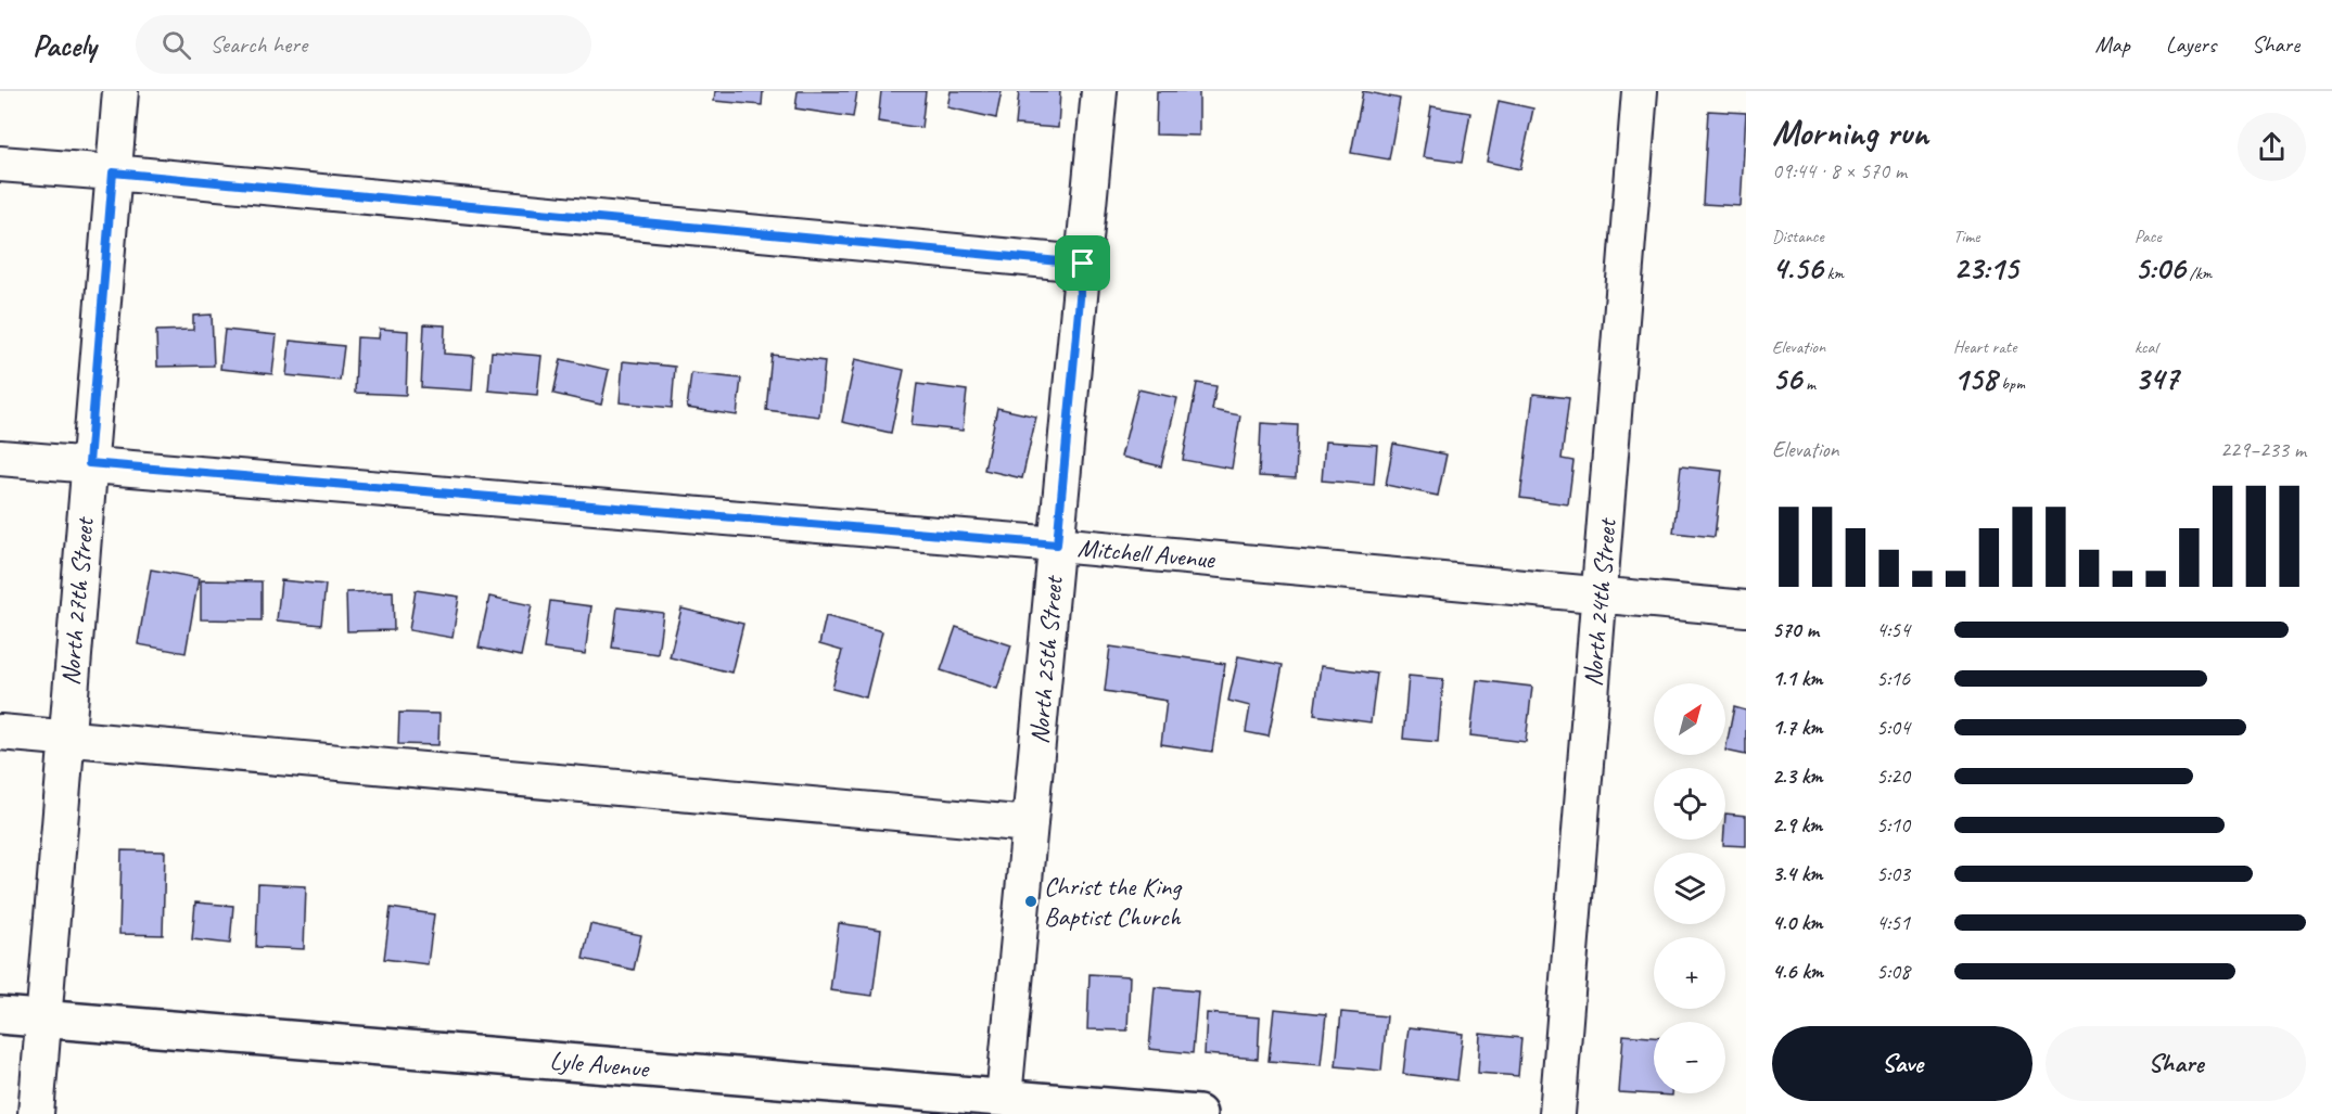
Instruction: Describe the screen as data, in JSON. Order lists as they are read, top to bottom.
{
  "streets": {
    "main road": ["Lyle Avenue"],
    "street": [
      "Mitchell Avenue",
      "North 27th Street",
      "North 24th Street",
      "North 25th Street"
    ]
  },
  "crossings": [
    ["Mitchell Avenue", "North 27th Street"],
    ["Mitchell Avenue", "North 24th Street"],
    ["Mitchell Avenue", "North 25th Street"],
    ["North 27th Street", "Lyle Avenue"],
    ["North 25th Street", "Lyle Avenue"]
  ],
  "places": ["Christ the King Baptist Church"],
  "north": "top right",
  "page": {
    "header": "Pacely",
    "search": "Search here",
    "nav": ["Map", "Layers", "Share"],
    "heading": ["Morning run", "09:44 · 8 × 570 m"],
    "stats": [
      ["Distance", "4.56 km"],
      ["Time", "23:15"],
      ["Pace", "5:06 /km"],
      ["Elevation", "56 m"],
      ["Heart rate", "158 bpm"],
      ["kcal", "347"]
    ],
    "chart": ["Elevation", "229–233 m"],
    "list": [
      {
        "name": "570 m",
        "note": "4:54"
      },
      {
        "name": "1.1 km",
        "note": "5:16"
      },
      {
        "name": "1.7 km",
        "note": "5:04"
      },
      {
        "name": "2.3 km",
        "note": "5:20"
      },
      {
        "name": "2.9 km",
        "note": "5:10"
      },
      {
        "name": "3.4 km",
        "note": "5:03"
      },
      {
        "name": "4.0 km",
        "note": "4:51"
      },
      {
        "name": "4.6 km",
        "note": "5:08"
      }
    ],
    "map_buttons": ["+", "−"],
    "buttons": ["Save", "Share"]
  }
}
